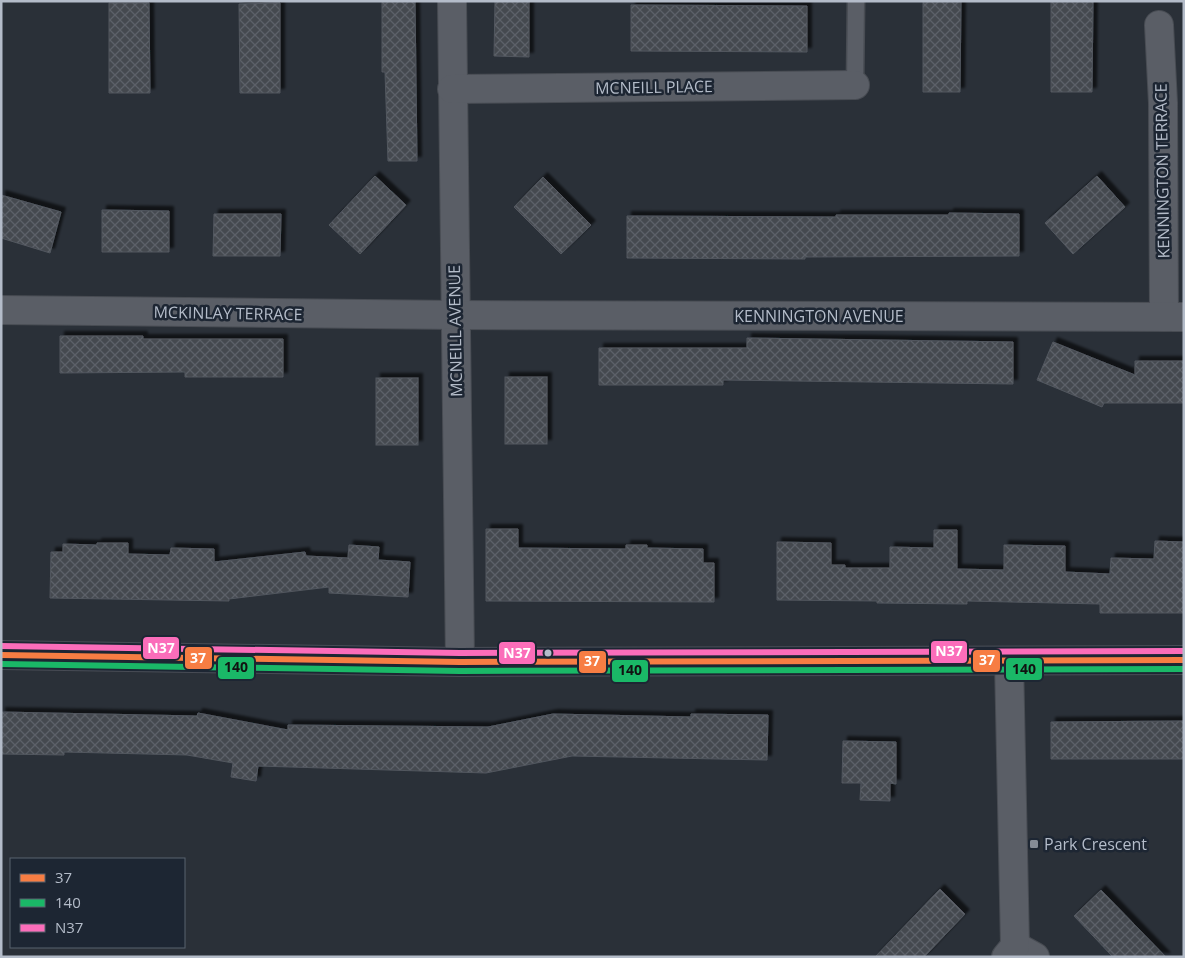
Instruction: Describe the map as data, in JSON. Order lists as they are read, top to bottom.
{
  "streets": {
    "street": [
      "MCNEILL PLACE",
      "KENNINGTON TERRACE",
      "MCKINLAY TERRACE",
      "KENNINGTON AVENUE",
      "MCNEILL AVENUE"
    ]
  },
  "crossings": [
    ["MCNEILL PLACE", "MCNEILL AVENUE"],
    ["KENNINGTON TERRACE", "KENNINGTON AVENUE"],
    ["MCKINLAY TERRACE", "KENNINGTON AVENUE"],
    ["MCKINLAY TERRACE", "MCNEILL AVENUE"],
    ["KENNINGTON AVENUE", "MCNEILL AVENUE"]
  ],
  "places": {
    "transit": ["Park Crescent"]
  },
  "lines": ["transit line N37", "transit line 37", "transit line 140"],
  "legend": ["37", "140", "N37"]
}
